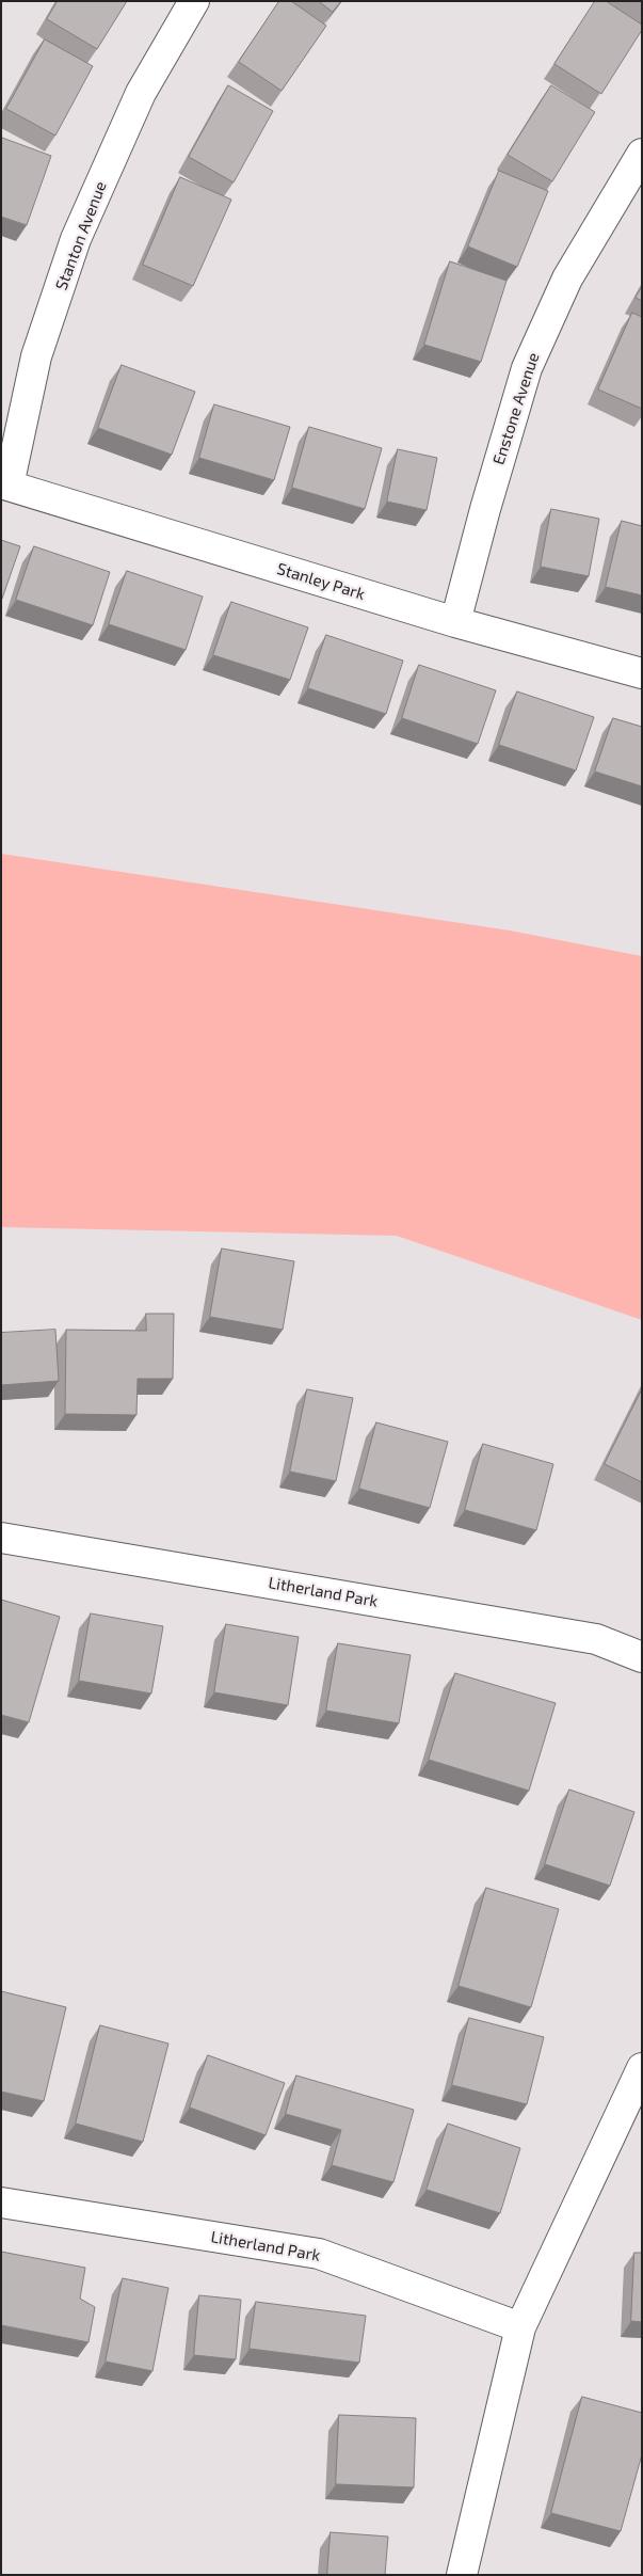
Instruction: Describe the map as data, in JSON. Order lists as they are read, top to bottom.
{
  "streets": {
    "street": [
      "Stanton Avenue",
      "Enstone Avenue",
      "Stanley Park",
      "Litherland Park"
    ]
  },
  "crossings": [
    ["Stanton Avenue", "Stanley Park"],
    ["Enstone Avenue", "Stanley Park"]
  ]
}
